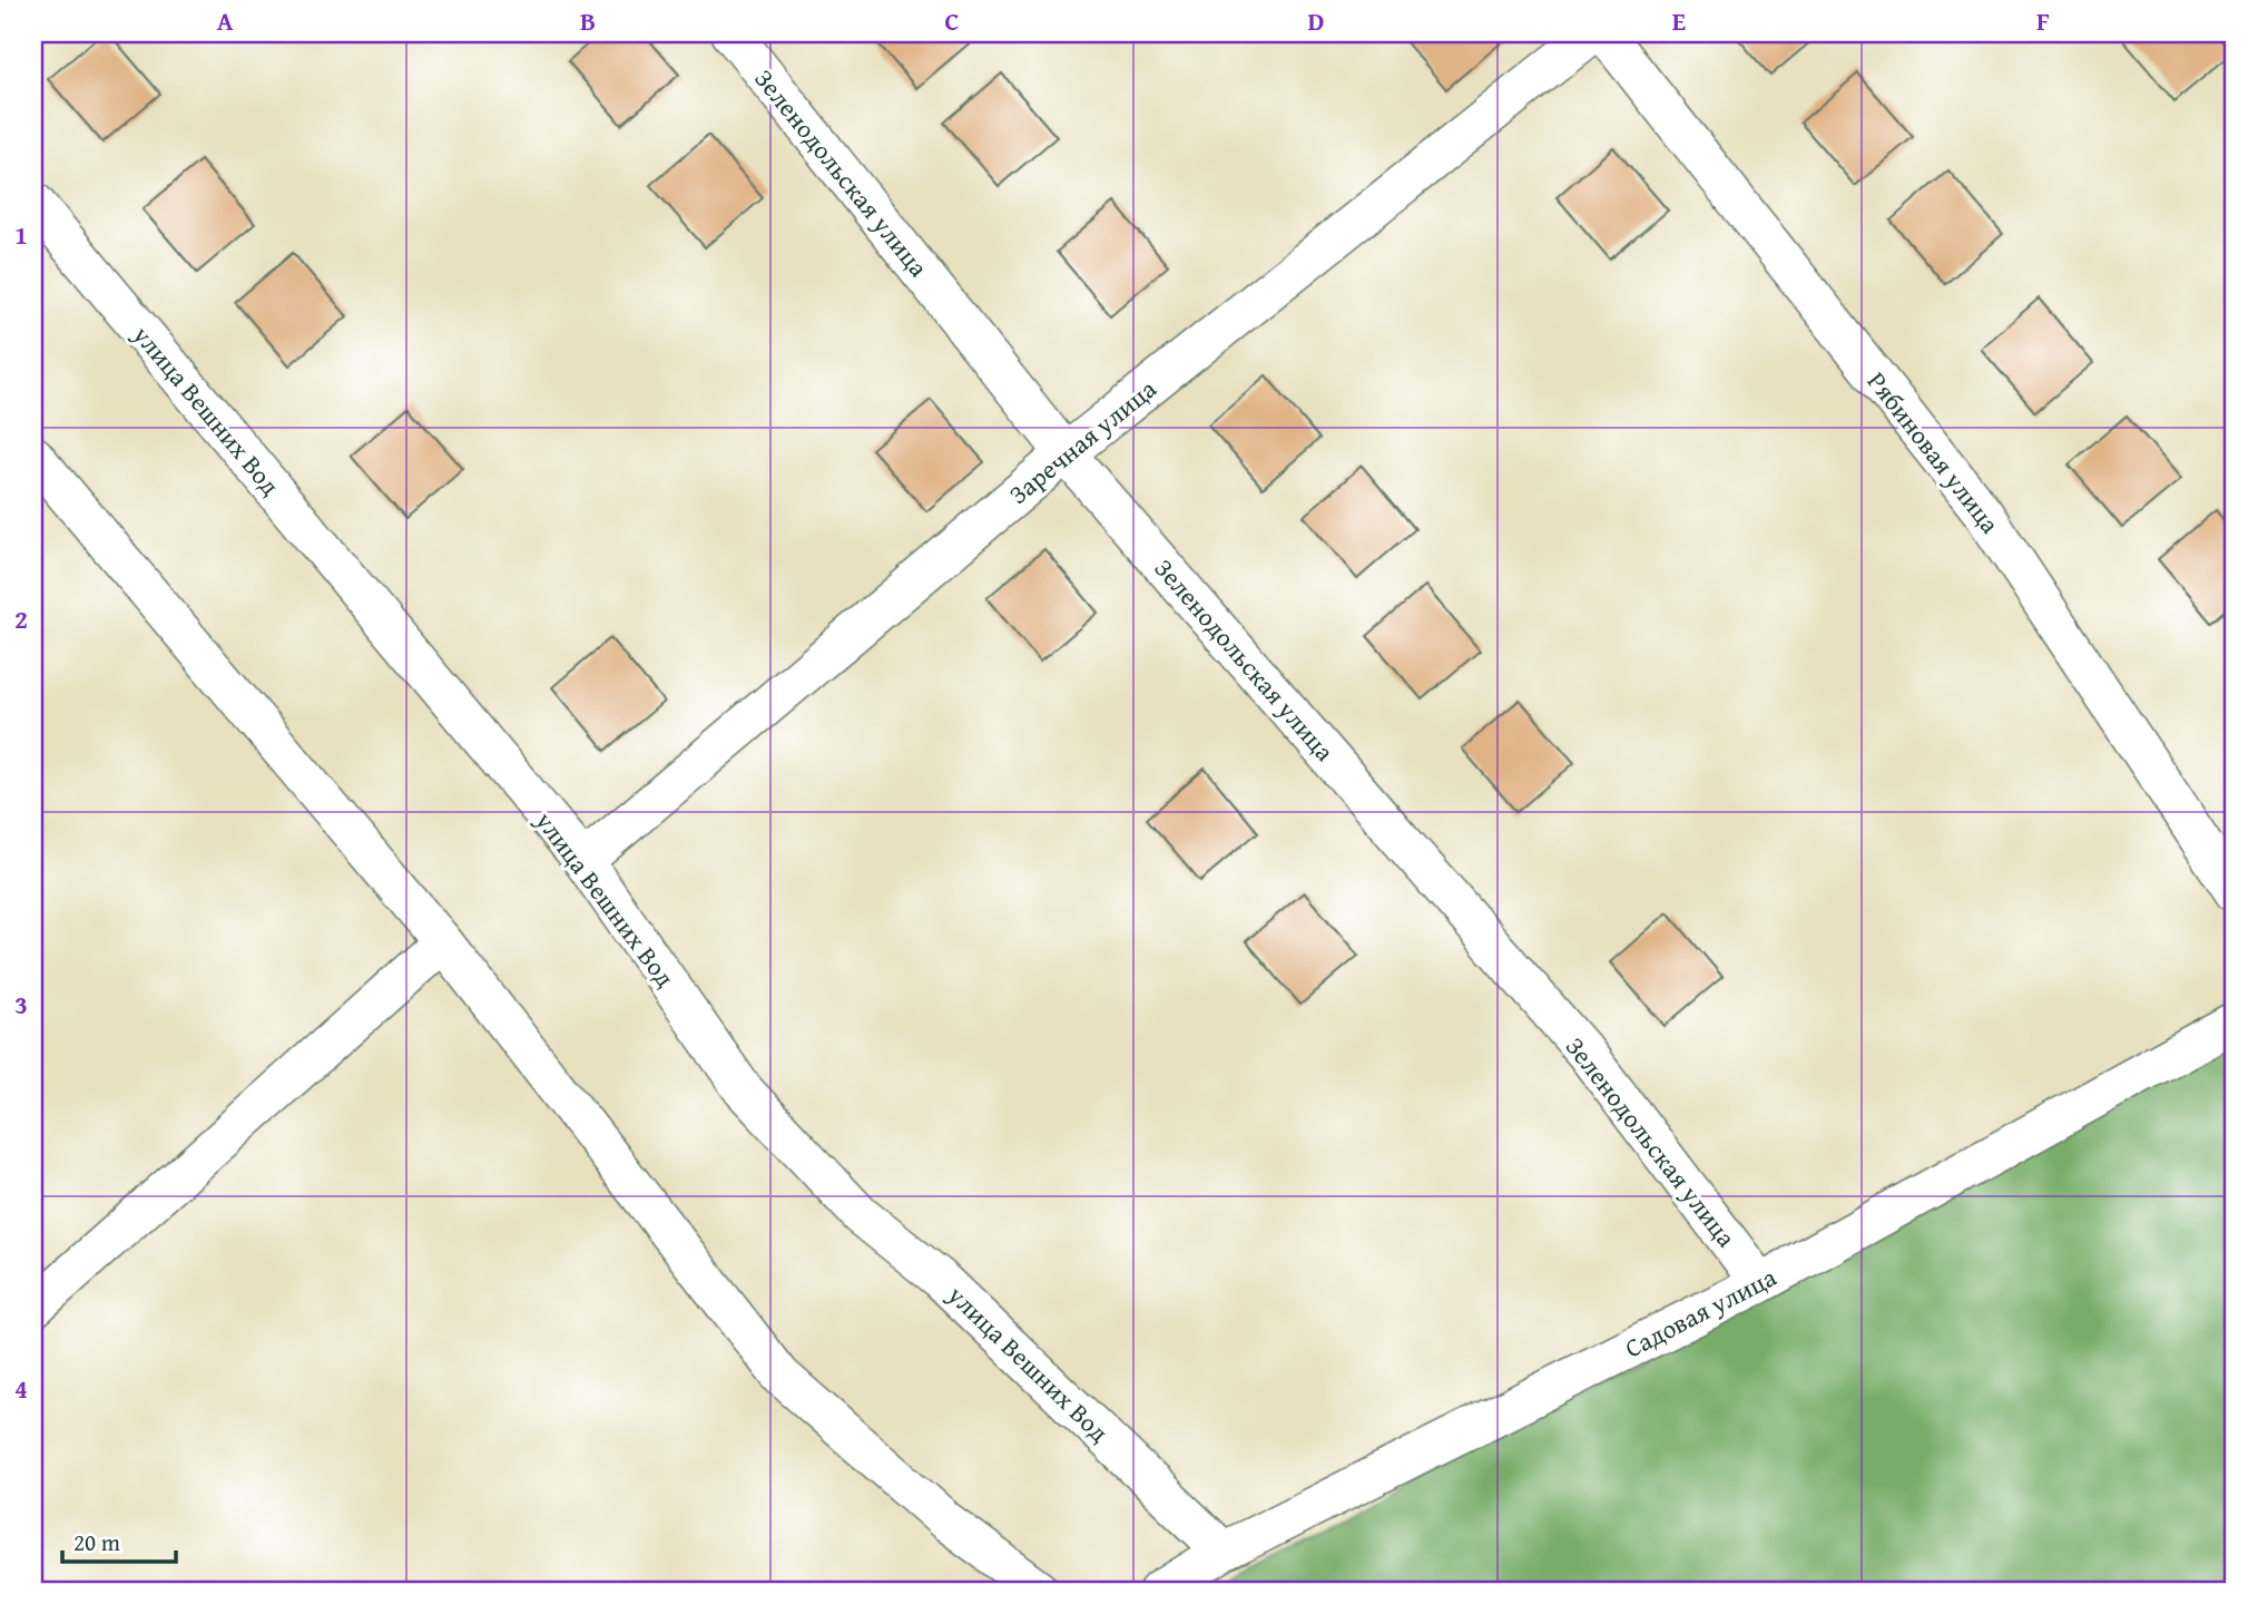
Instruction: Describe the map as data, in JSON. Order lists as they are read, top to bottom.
{
  "streets": {
    "street": [
      "Зеленодольская улица",
      "улица Вешних Вод",
      "Заречная улица",
      "Рябиновая улица",
      "Садовая улица"
    ]
  },
  "crossings": [
    ["Зеленодольская улица", "Заречная улица"],
    ["Зеленодольская улица", "Садовая улица"],
    ["улица Вешних Вод", "Заречная улица"],
    ["улица Вешних Вод", "Садовая улица"]
  ],
  "scale_bar": "20 m",
  "grid": {
    "columns": [
      "A",
      "B",
      "C",
      "D",
      "E",
      "F"
    ],
    "rows": [
      "1",
      "2",
      "3",
      "4"
    ]
  }
}
